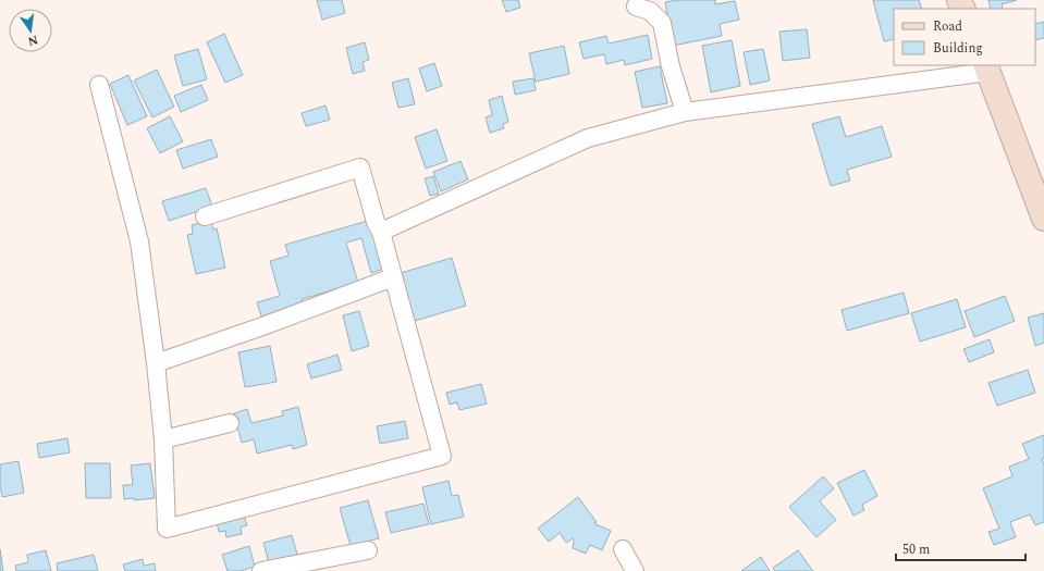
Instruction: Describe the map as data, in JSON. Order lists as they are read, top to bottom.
{
  "legend": ["Road", "Building"],
  "scale_bar": "50 m",
  "north": "bottom"
}
